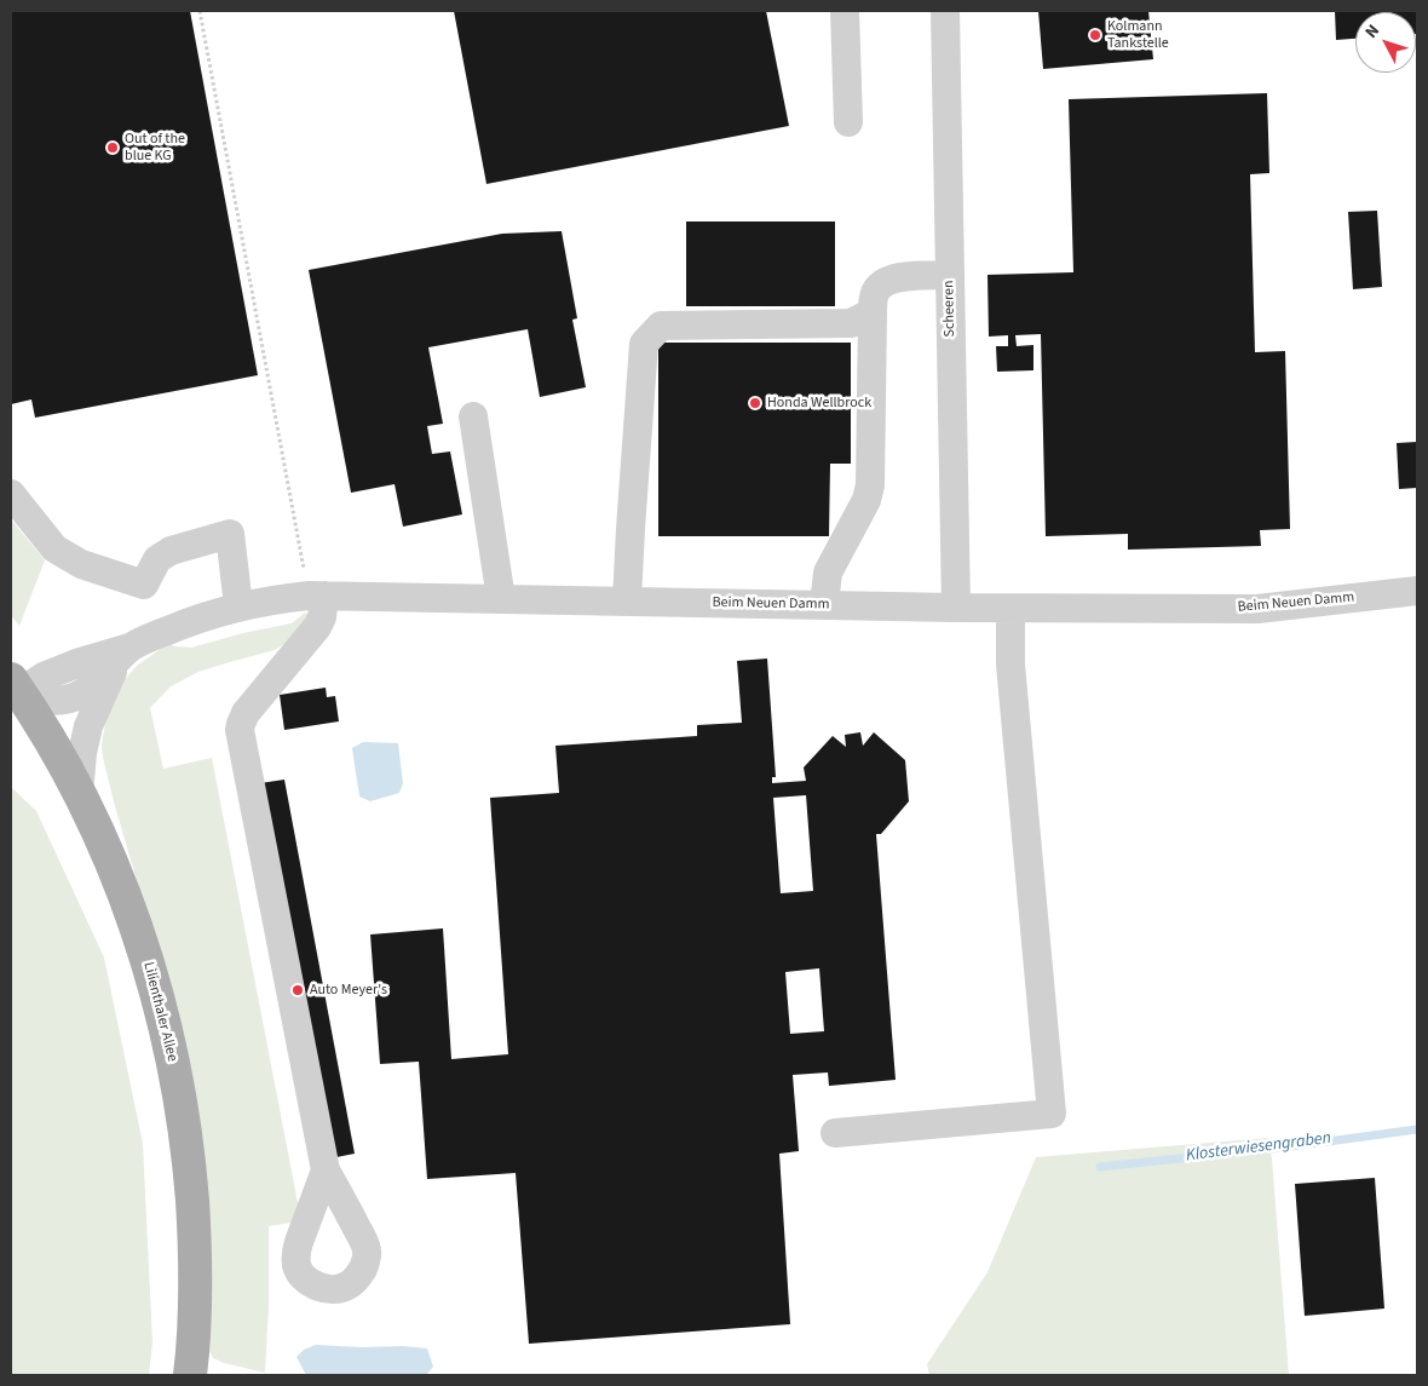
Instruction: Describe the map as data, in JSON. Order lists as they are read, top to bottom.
{
  "streets": {
    "main road": ["Lilienthaler Allee"],
    "street": ["Scheeren", "Beim Neuen Damm"]
  },
  "crossings": [
    ["Scheeren", "Beim Neuen Damm"],
    ["Beim Neuen Damm", "Lilienthaler Allee"]
  ],
  "water": ["Klosterwiesengraben"],
  "places": [
    "Kolmann Tankstelle",
    "Out of the blue KG",
    "Honda Wellbrock",
    "Auto Meyer's"
  ],
  "north": "top left"
}
